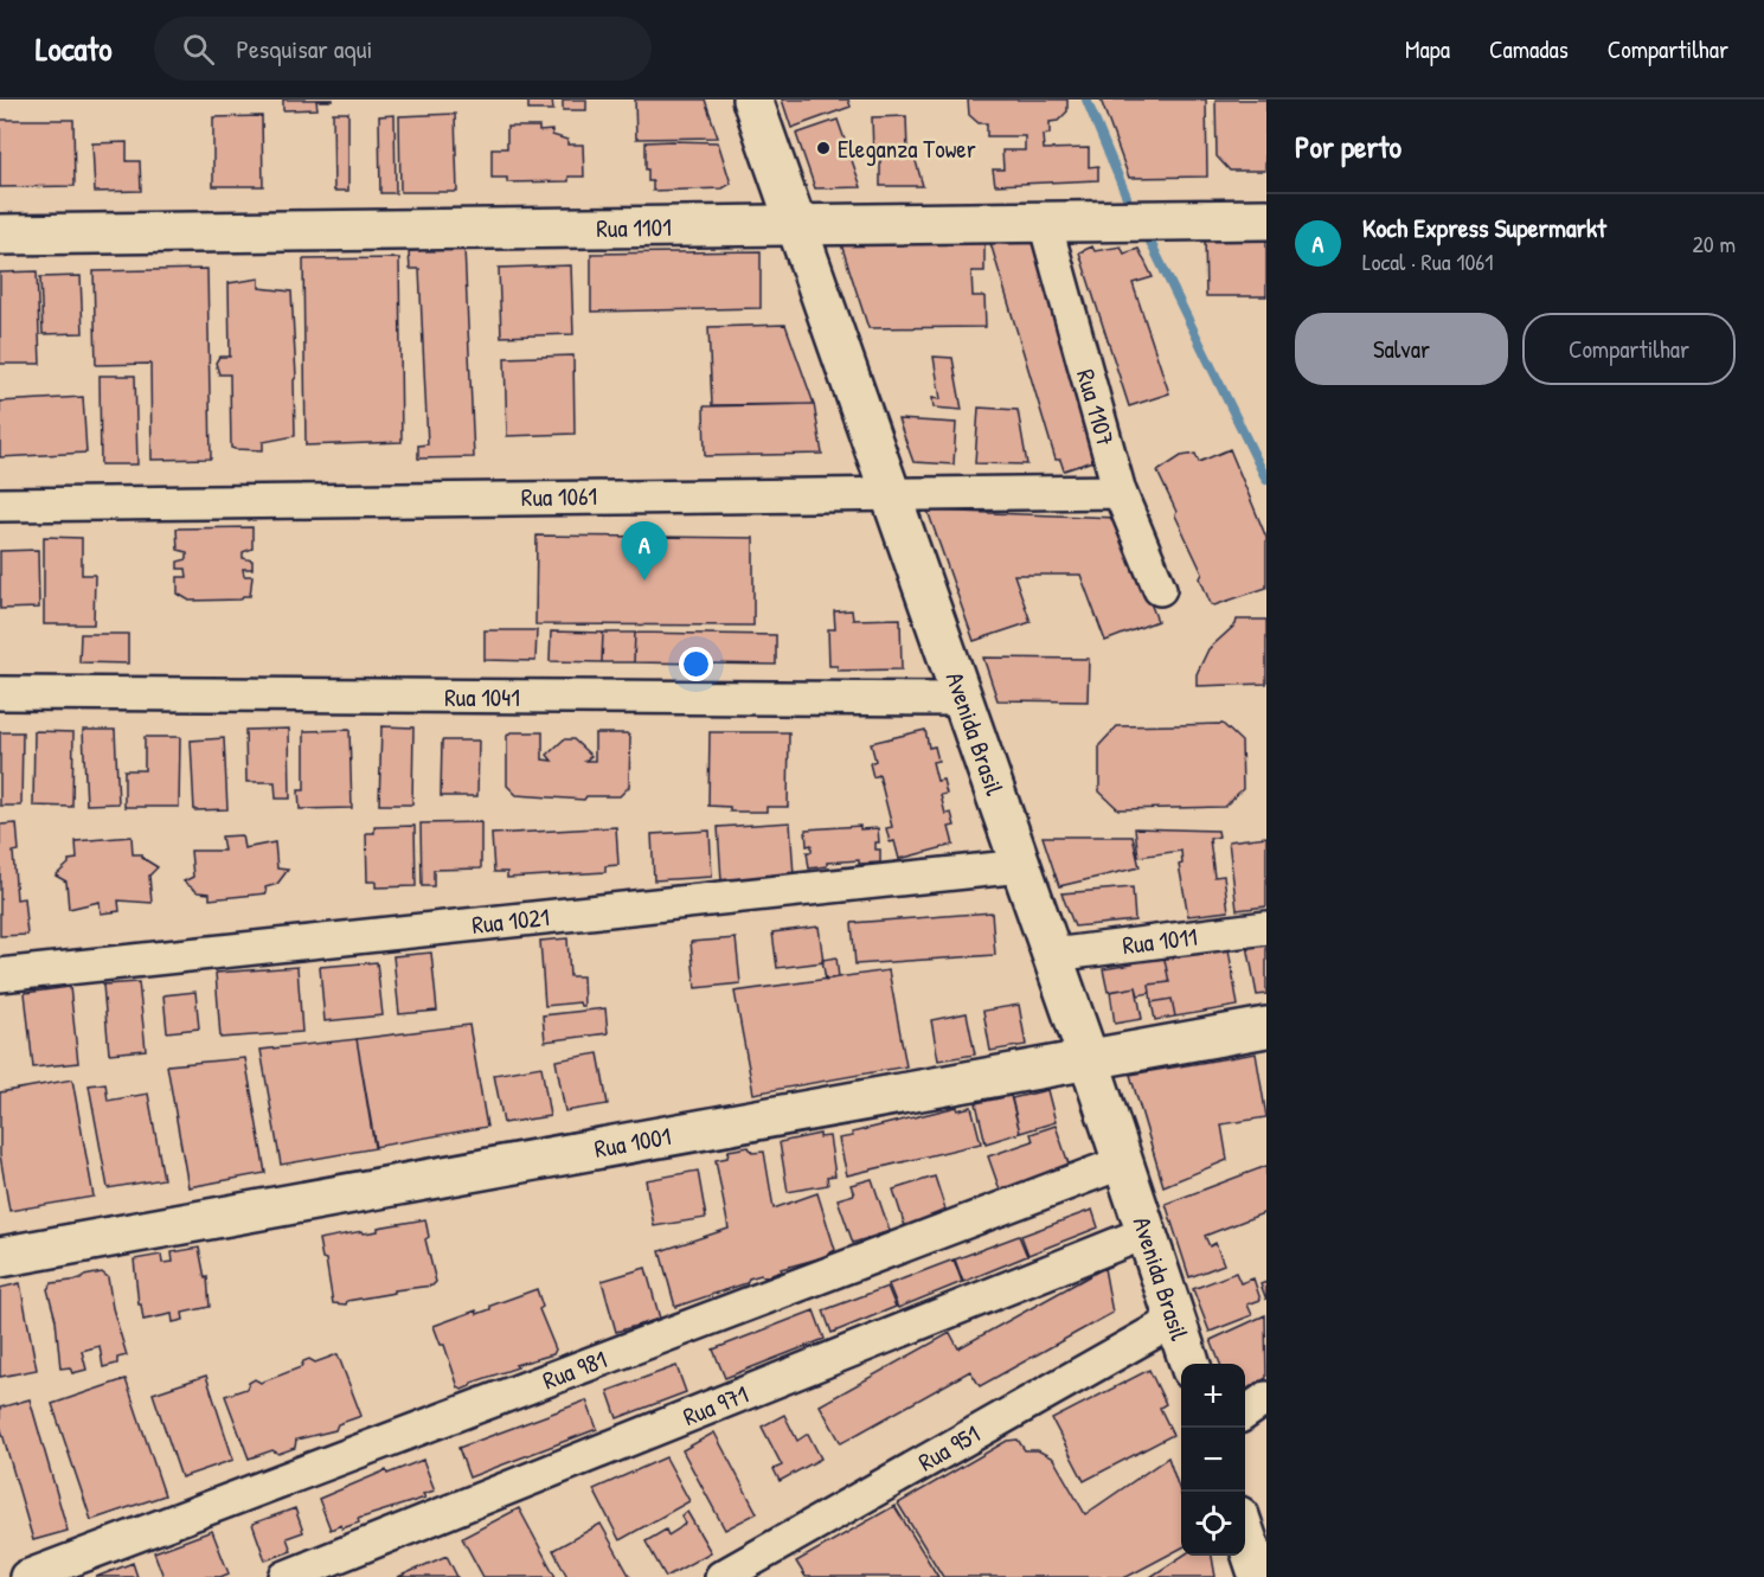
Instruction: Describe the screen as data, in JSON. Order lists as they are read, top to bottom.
{
  "streets": {
    "street": [
      "Rua 1101",
      "Rua 1107",
      "Rua 1061",
      "Rua 1041",
      "Avenida Brasil",
      "Rua 1021",
      "Rua 1011",
      "Rua 1001",
      "Rua 981",
      "Rua 971",
      "Rua 951"
    ]
  },
  "crossings": [
    ["Rua 1101", "Rua 1107"],
    ["Rua 1101", "Avenida Brasil"],
    ["Rua 1107", "Rua 1061"],
    ["Rua 1061", "Avenida Brasil"],
    ["Rua 1041", "Avenida Brasil"],
    ["Avenida Brasil", "Rua 1021"],
    ["Avenida Brasil", "Rua 1011"],
    ["Avenida Brasil", "Rua 1001"],
    ["Avenida Brasil", "Rua 981"],
    ["Avenida Brasil", "Rua 971"],
    ["Avenida Brasil", "Rua 951"]
  ],
  "places": ["Eleganza Tower"],
  "page": {
    "header": "Locato",
    "search": "Pesquisar aqui",
    "nav": ["Mapa", "Camadas", "Compartilhar"],
    "heading": "Por perto",
    "list": [
      {
        "mark": "A",
        "name": "Koch Express Supermarkt",
        "note": "Local · Rua 1061",
        "value": "20 m"
      }
    ],
    "buttons": ["Salvar", "Compartilhar"],
    "pins": "A",
    "map_buttons": ["+", "−"]
  }
}
